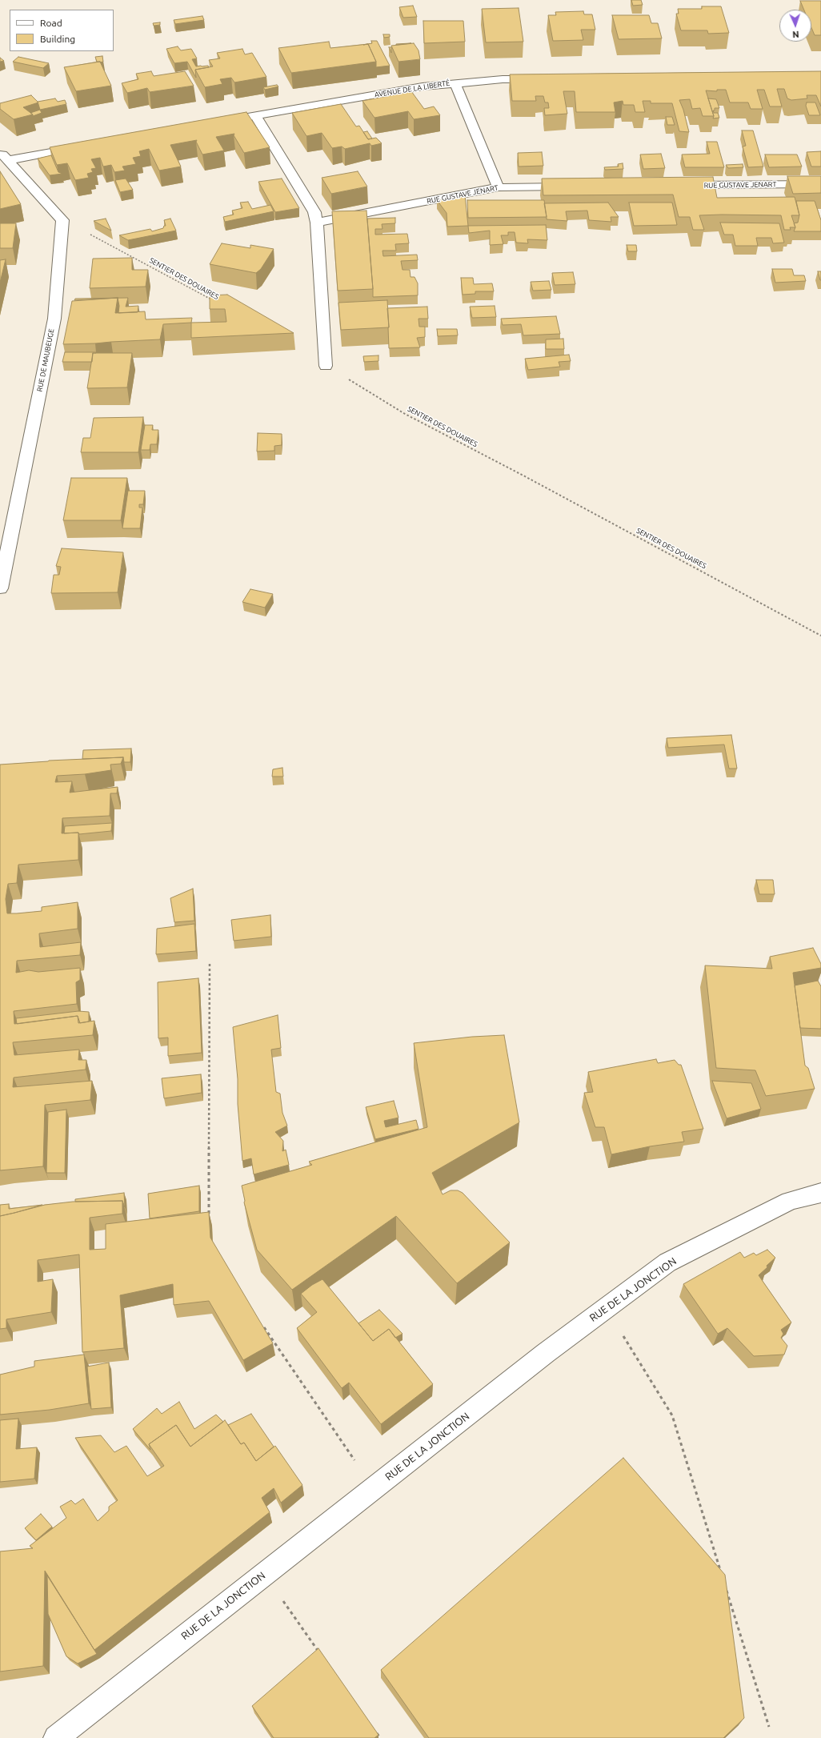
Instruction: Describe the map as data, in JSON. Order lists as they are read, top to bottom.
{
  "streets": {
    "street": [
      "AVENUE DE LA LIBERTÉ",
      "RUE GUSTAVE JENART",
      "RUE DE MAUBEUGE",
      "RUE DE LA JONCTION"
    ],
    "path": ["SENTIER DES DOUAIRES"]
  },
  "crossings": [
    ["SENTIER DES DOUAIRES", "RUE DE MAUBEUGE"]
  ],
  "legend": ["Road", "Building"],
  "north": "bottom"
}
